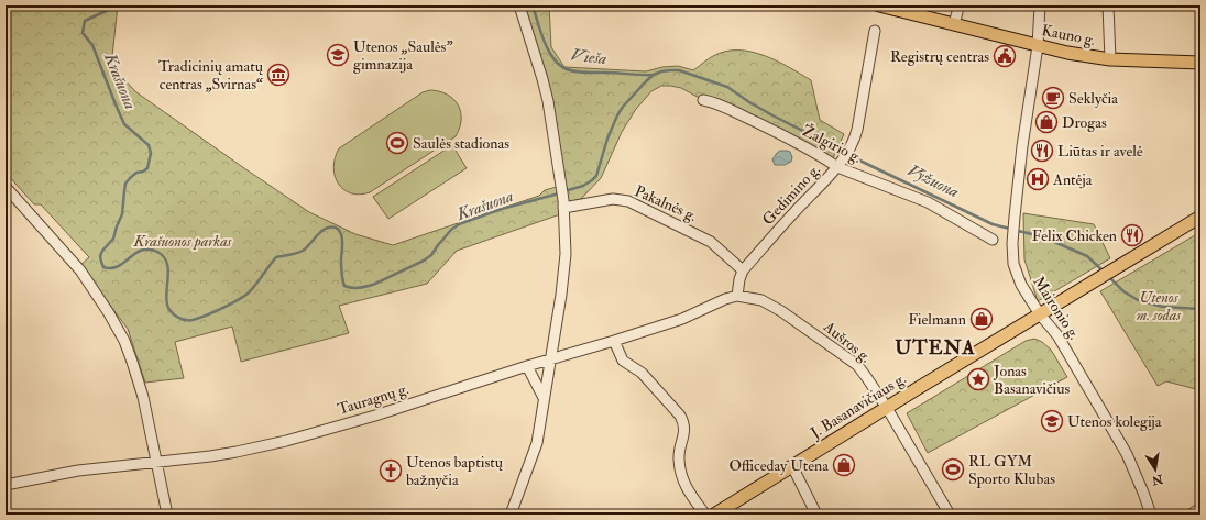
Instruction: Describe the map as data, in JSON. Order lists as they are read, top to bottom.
{
  "streets": {
    "main road": ["Kauno g.", "J. Basanavičiaus g."],
    "street": [
      "Žalgirio g.",
      "Gedimino g.",
      "Pakalnės g.",
      "Maironio g.",
      "Aušros g.",
      "Tauragnų g."
    ]
  },
  "crossings": [
    ["Kauno g.", "Maironio g."],
    ["Žalgirio g.", "Gedimino g."],
    ["Gedimino g.", "Pakalnės g."],
    ["Gedimino g.", "Aušros g."],
    ["Gedimino g.", "Tauragnų g."],
    ["Maironio g.", "J. Basanavičiaus g."],
    ["Aušros g.", "Tauragnų g."],
    ["Aušros g.", "J. Basanavičiaus g."]
  ],
  "districts": ["UTENA"],
  "water": ["Vieša", "Krašuona", "Vyžuona"],
  "parks": ["Krašuonos parkas", "Utenos m. sodas"],
  "places": {
    "school or university": ["Utenos „Saulės” gimnazija", "Utenos kolegija"],
    "public building": ["Registrų centras"],
    "museum": ["Tradicinių amatų centras „Svirnas“"],
    "cafe": ["Seklyčia"],
    "shop": ["Drogas", "Fielmann", "Officeday Utena"],
    "sports": ["Saulės stadionas", "RL GYM Sporto Klubas"],
    "restaurant": ["Liūtas ir avelė", "Felix Chicken"],
    "hospital": ["Antėja"],
    "place": ["Jonas Basanavičius"],
    "church": ["Utenos baptistų bažnyčia"]
  },
  "north": "bottom"
}
